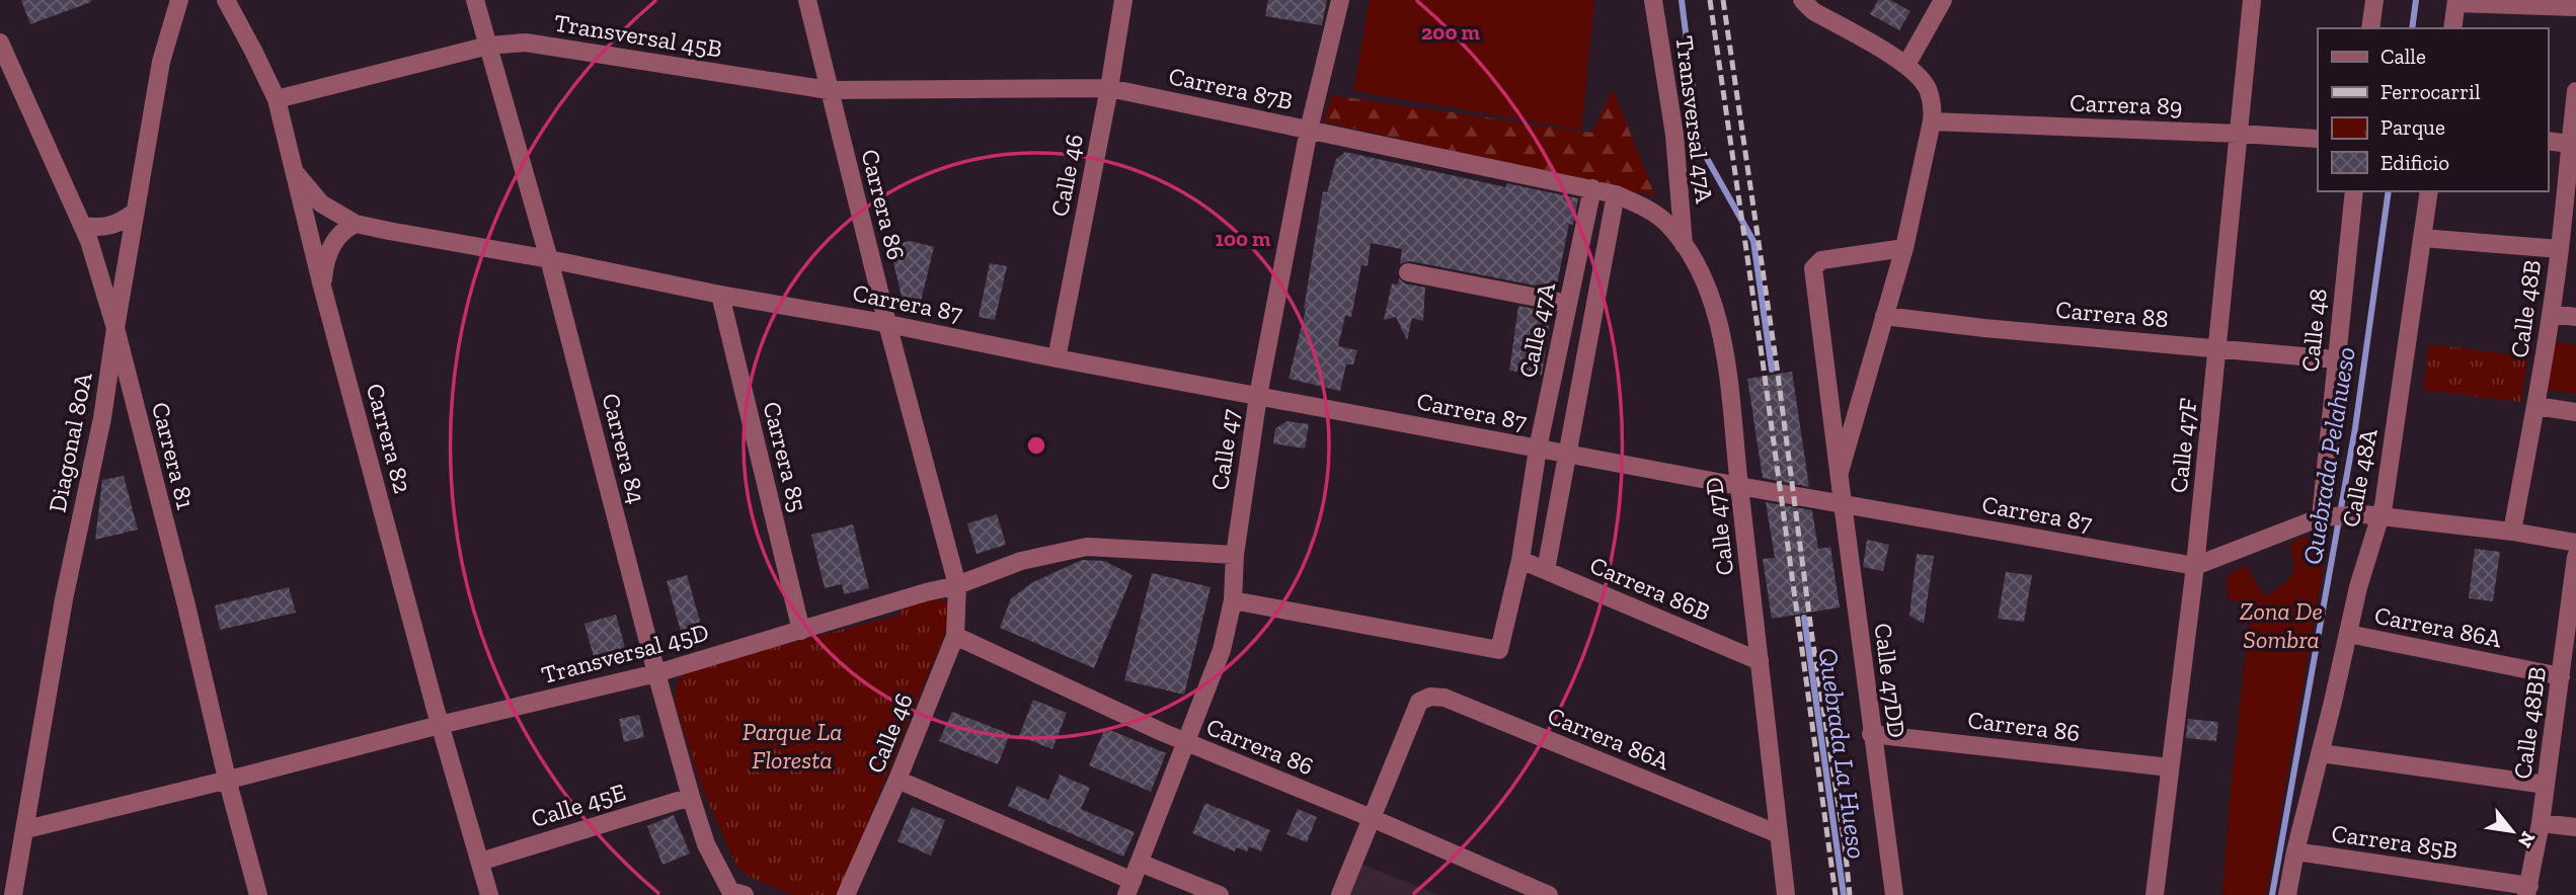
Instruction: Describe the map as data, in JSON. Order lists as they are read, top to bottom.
{
  "streets": {
    "street": [
      "Transversal 45B",
      "Carrera 87B",
      "Carrera 89",
      "Transversal 47A",
      "Calle 46",
      "Carrera 86",
      "Carrera 87",
      "Calle 48B",
      "Carrera 88",
      "Calle 47A",
      "Calle 48",
      "Carrera 82",
      "Diagonal 80A",
      "Calle 47F",
      "Carrera 84",
      "Calle 47",
      "Carrera 81",
      "Carrera 85",
      "Calle 48A",
      "Calle 47D",
      "Carrera 86B",
      "Carrera 86A",
      "Transversal 45D",
      "Calle 47DD",
      "Calle 48BB",
      "Calle 45E",
      "Carrera 85B"
    ]
  },
  "crossings": [
    ["Transversal 45B", "Carrera 87B"],
    ["Transversal 45B", "Carrera 86"],
    ["Transversal 45B", "Carrera 82"],
    ["Transversal 45B", "Carrera 84"],
    ["Carrera 87B", "Calle 46"],
    ["Carrera 87B", "Carrera 86"],
    ["Carrera 87B", "Calle 47A"],
    ["Carrera 87B", "Calle 47"],
    ["Carrera 87B", "Calle 47D"],
    ["Carrera 89", "Calle 47F"],
    ["Carrera 89", "Calle 47DD"],
    ["Transversal 47A", "Calle 47D"],
    ["Calle 46", "Carrera 86"],
    ["Calle 46", "Carrera 87"],
    ["Calle 46", "Transversal 45D"],
    ["Carrera 86", "Carrera 87"],
    ["Carrera 86", "Calle 47F"],
    ["Carrera 86", "Calle 47"],
    ["Carrera 86", "Carrera 86A"],
    ["Carrera 86", "Transversal 45D"],
    ["Carrera 86", "Calle 47DD"],
    ["Carrera 87", "Calle 47A"],
    ["Carrera 87", "Carrera 82"],
    ["Carrera 87", "Calle 47F"],
    ["Carrera 87", "Carrera 84"],
    ["Carrera 87", "Calle 47"],
    ["Carrera 87", "Carrera 85"],
    ["Carrera 87", "Calle 47D"],
    ["Carrera 87", "Calle 47DD"],
    ["Carrera 88", "Calle 48"],
    ["Carrera 88", "Calle 47F"],
    ["Carrera 88", "Calle 47DD"],
    ["Calle 47A", "Calle 47"],
    ["Calle 47A", "Calle 47D"],
    ["Calle 47A", "Carrera 86B"],
    ["Carrera 82", "Transversal 45D"],
    ["Carrera 82", "Calle 45E"],
    ["Diagonal 80A", "Carrera 81"],
    ["Diagonal 80A", "Transversal 45D"],
    ["Carrera 84", "Transversal 45D"],
    ["Carrera 84", "Calle 45E"],
    ["Calle 47", "Transversal 45D"],
    ["Carrera 81", "Transversal 45D"],
    ["Carrera 85", "Transversal 45D"],
    ["Calle 48A", "Carrera 86A"],
    ["Calle 48A", "Carrera 85B"],
    ["Calle 47D", "Carrera 86B"],
    ["Calle 47D", "Carrera 86A"],
    ["Carrera 86A", "Calle 48BB"],
    ["Calle 48BB", "Carrera 85B"]
  ],
  "water": ["Quebrada Pelahueso", "Quebrada La Hueso"],
  "parks": ["Zona De Sombra", "Parque La Floresta"],
  "legend": [
    "Calle",
    "Ferrocarril",
    "Parque",
    "Edificio"
  ],
  "north": "bottom right",
  "rings": ["200 m", "100 m"]
}
